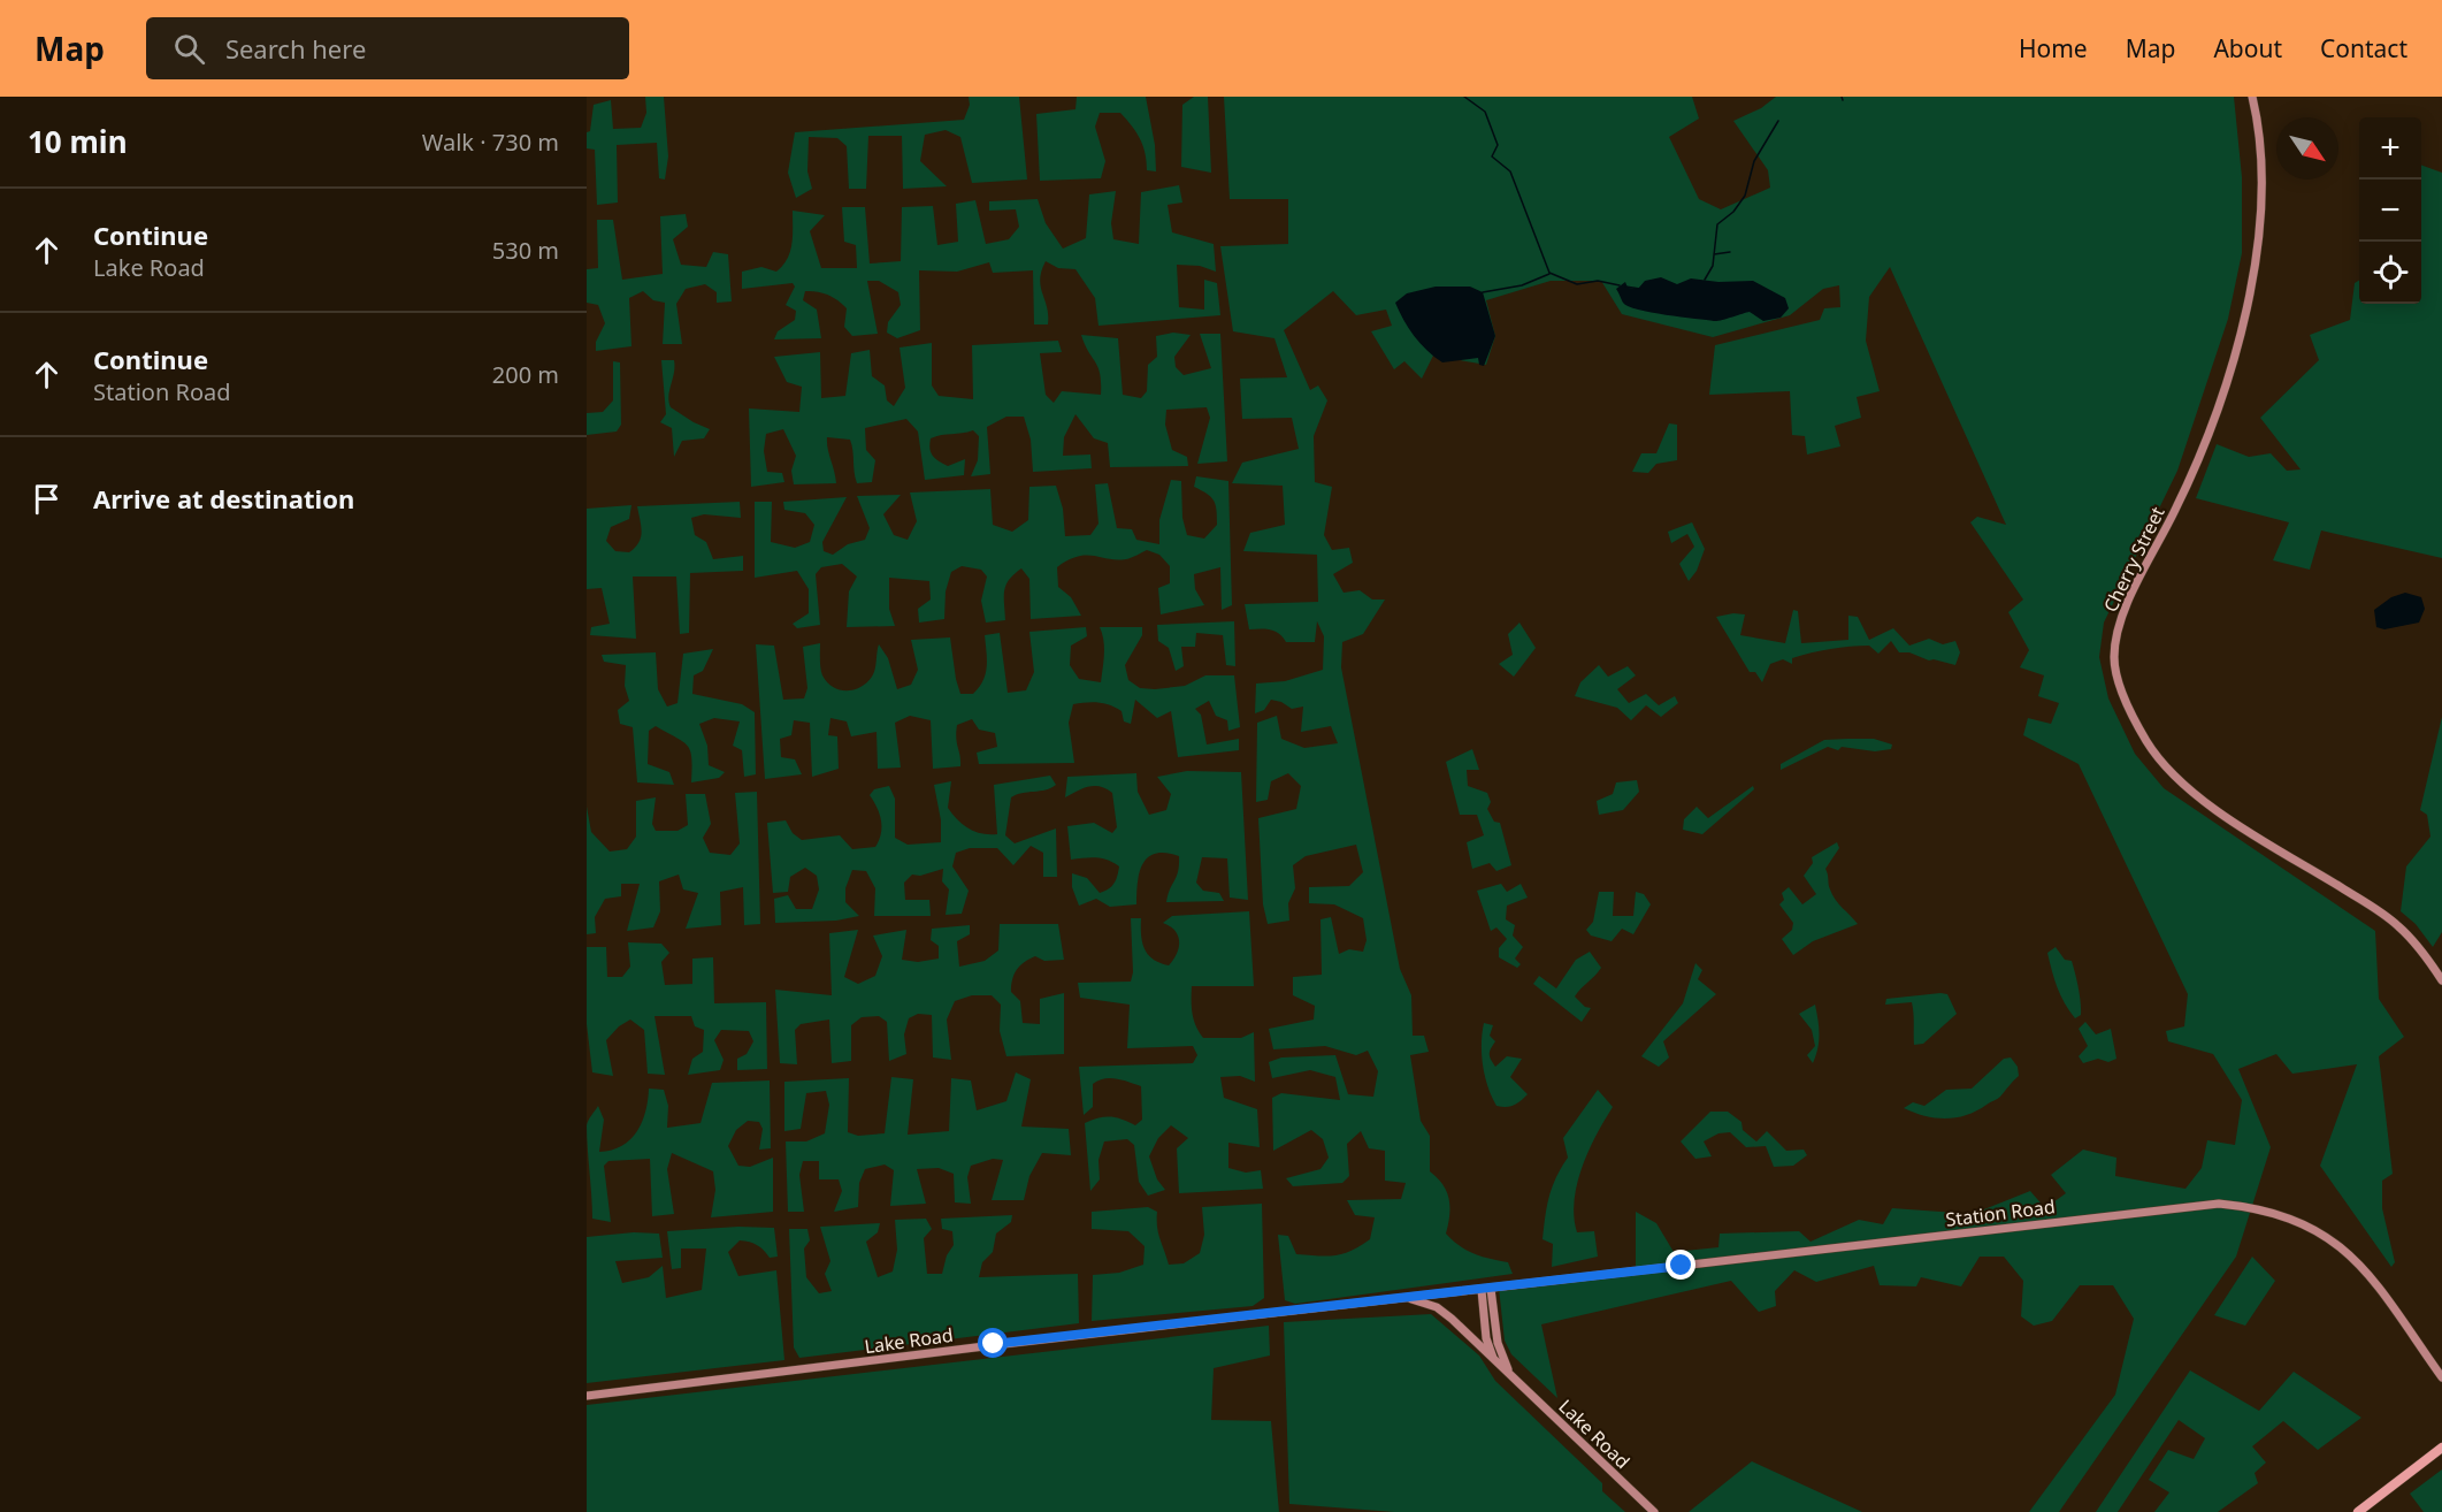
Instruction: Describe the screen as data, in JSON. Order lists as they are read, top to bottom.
{
  "streets": {
    "street": ["Cherry Street", "Station Road", "Lake Road"]
  },
  "crossings": [
    ["Station Road", "Lake Road"]
  ],
  "north": "bottom right",
  "page": {
    "header": "Map",
    "search": "Search here",
    "nav": [
      "Home",
      "Map",
      "About",
      "Contact"
    ],
    "heading": ["10 min", "Walk · 730 m"],
    "map_buttons": ["+", "−"],
    "list": [
      ["Continue", "Lake Road", "530 m"],
      ["Continue", "Station Road", "200 m"],
      "Arrive at destination"
    ]
  }
}
